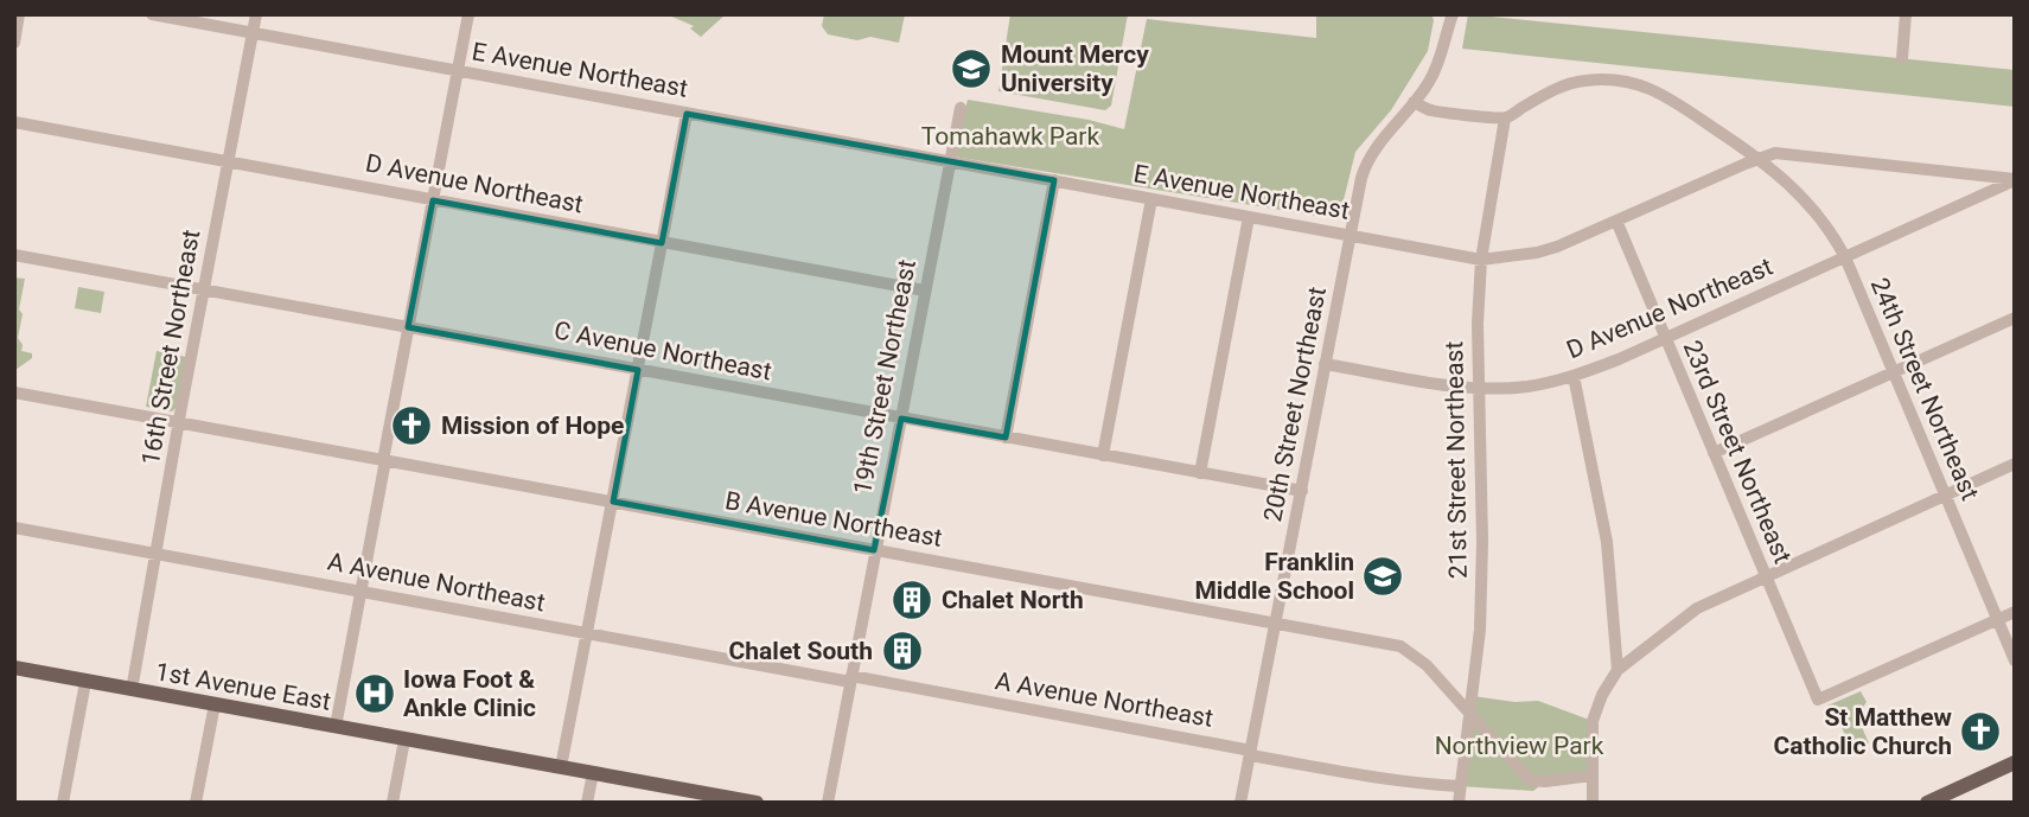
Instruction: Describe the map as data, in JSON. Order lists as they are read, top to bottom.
{
  "streets": {
    "main road": ["1st Avenue East"],
    "street": [
      "E Avenue Northeast",
      "D Avenue Northeast",
      "16th Street Northeast",
      "C Avenue Northeast",
      "19th Street Northeast",
      "24th Street Northeast",
      "20th Street Northeast",
      "23rd Street Northeast",
      "21st Street Northeast",
      "B Avenue Northeast",
      "A Avenue Northeast"
    ]
  },
  "crossings": [
    ["E Avenue Northeast", "D Avenue Northeast"],
    ["E Avenue Northeast", "16th Street Northeast"],
    ["E Avenue Northeast", "19th Street Northeast"],
    ["E Avenue Northeast", "24th Street Northeast"],
    ["E Avenue Northeast", "20th Street Northeast"],
    ["E Avenue Northeast", "23rd Street Northeast"],
    ["E Avenue Northeast", "21st Street Northeast"],
    ["D Avenue Northeast", "16th Street Northeast"],
    ["D Avenue Northeast", "19th Street Northeast"],
    ["D Avenue Northeast", "24th Street Northeast"],
    ["D Avenue Northeast", "20th Street Northeast"],
    ["D Avenue Northeast", "23rd Street Northeast"],
    ["D Avenue Northeast", "21st Street Northeast"],
    ["16th Street Northeast", "C Avenue Northeast"],
    ["16th Street Northeast", "B Avenue Northeast"],
    ["16th Street Northeast", "A Avenue Northeast"],
    ["16th Street Northeast", "1st Avenue East"],
    ["C Avenue Northeast", "19th Street Northeast"],
    ["C Avenue Northeast", "20th Street Northeast"],
    ["19th Street Northeast", "B Avenue Northeast"],
    ["19th Street Northeast", "A Avenue Northeast"],
    ["24th Street Northeast", "23rd Street Northeast"],
    ["24th Street Northeast", "21st Street Northeast"],
    ["20th Street Northeast", "B Avenue Northeast"],
    ["20th Street Northeast", "A Avenue Northeast"],
    ["21st Street Northeast", "B Avenue Northeast"],
    ["21st Street Northeast", "A Avenue Northeast"]
  ],
  "parks": ["Tomahawk Park", "Northview Park"],
  "places": {
    "school or university": ["Mount Mercy University", "Franklin Middle School"],
    "church": ["Mission of Hope", "St Matthew Catholic Church"],
    "building": ["Chalet North", "Chalet South"],
    "hospital": ["Iowa Foot & Ankle Clinic"]
  }
}
